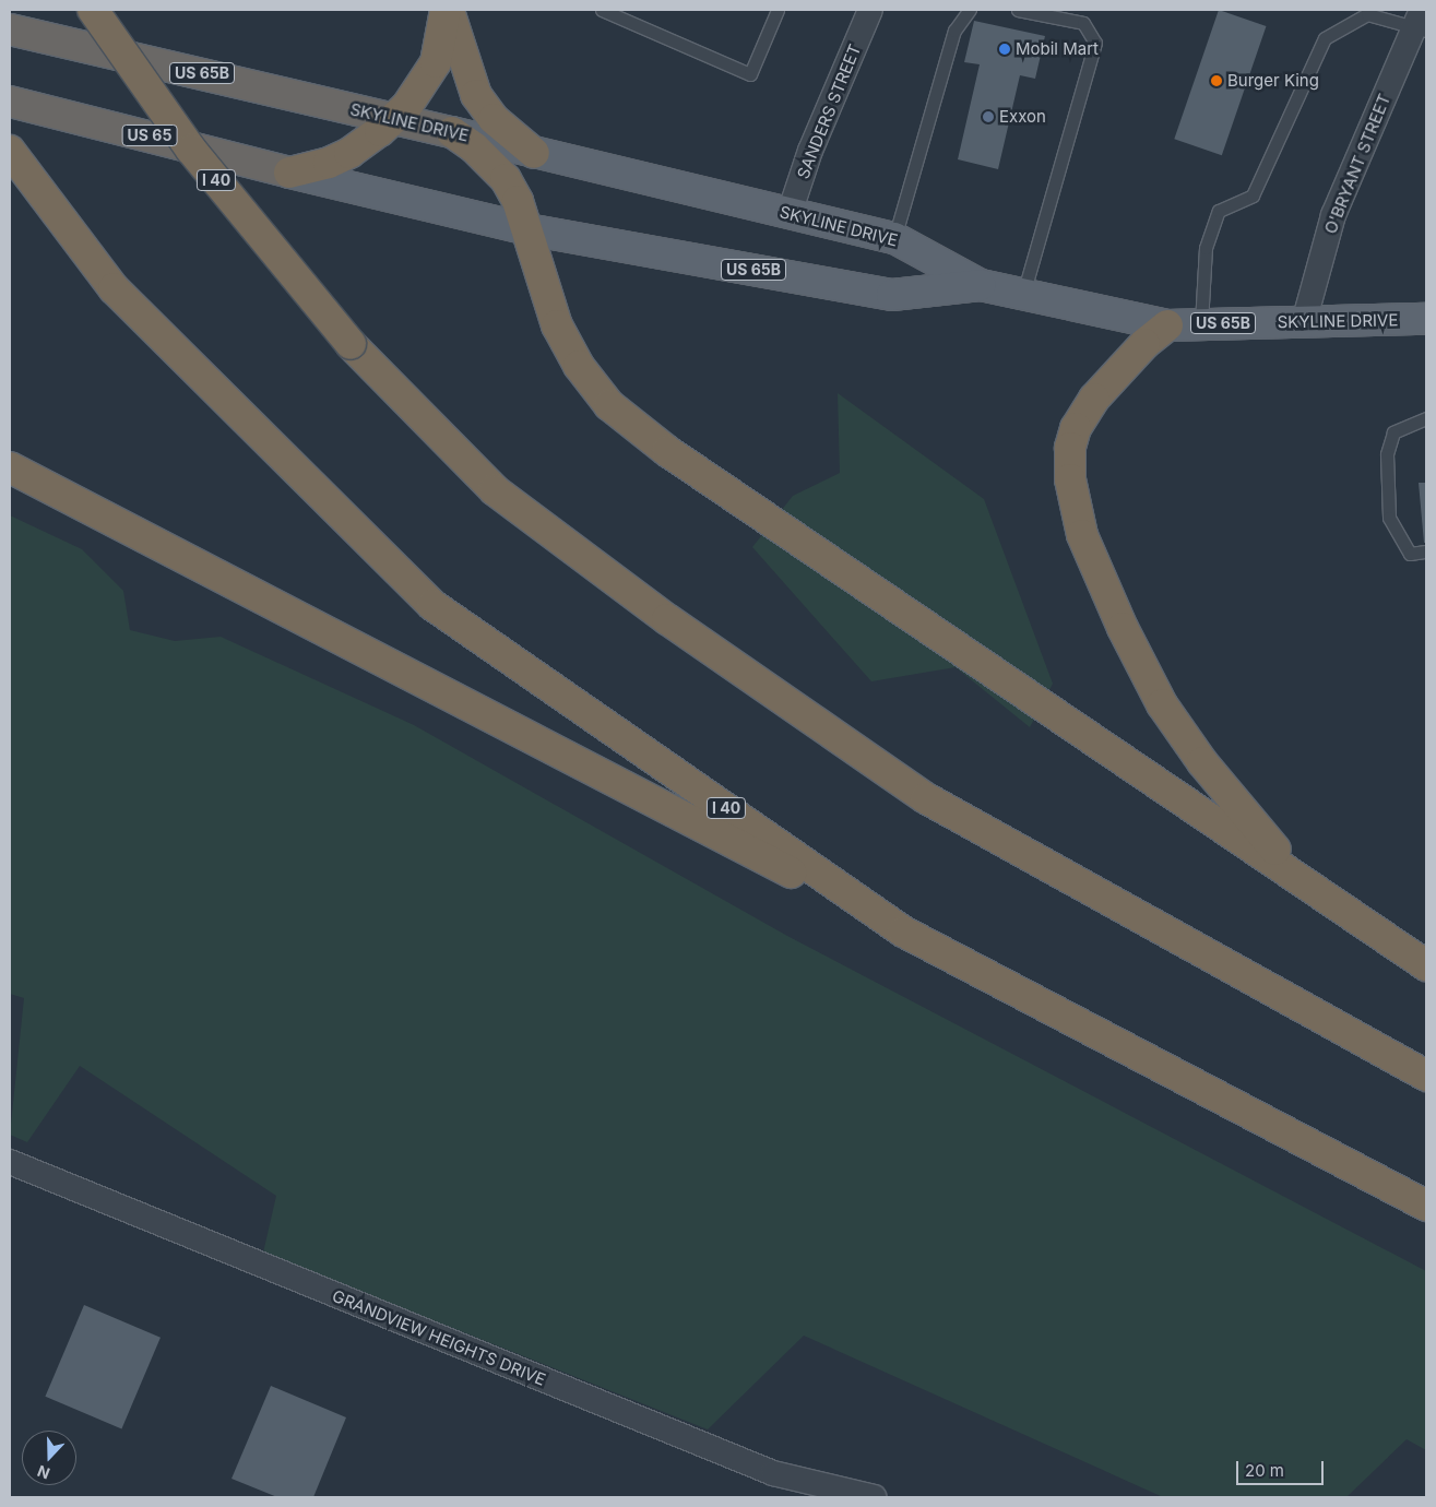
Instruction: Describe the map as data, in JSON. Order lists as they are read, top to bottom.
{
  "streets": {
    "highway": [
      "US 65B",
      "SKYLINE DRIVE",
      "US 65",
      "I 40"
    ],
    "street": ["SANDERS STREET", "O'BRYANT STREET", "GRANDVIEW HEIGHTS DRIVE"]
  },
  "crossings": [
    ["US 65B", "SKYLINE DRIVE"],
    ["US 65B", "US 65"],
    ["SANDERS STREET", "SKYLINE DRIVE"],
    ["SKYLINE DRIVE", "US 65"],
    ["SKYLINE DRIVE", "O'BRYANT STREET"]
  ],
  "places": ["Mobil Mart", "Burger King", "Exxon"],
  "scale_bar": "20 m",
  "north": "bottom"
}
